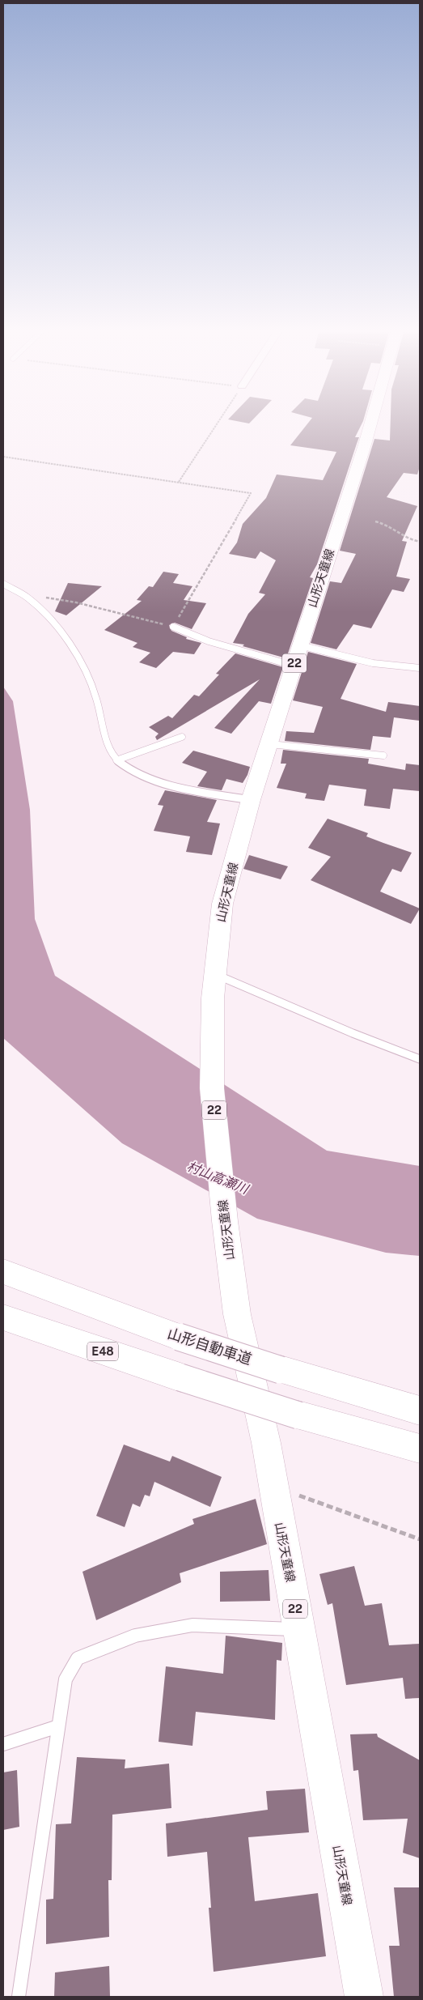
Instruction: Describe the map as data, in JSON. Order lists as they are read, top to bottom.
{
  "streets": {
    "main road": [
      "山形天童線",
      "22",
      "山形自動車道",
      "E48"
    ]
  },
  "water": ["村山高瀬川"]
}
